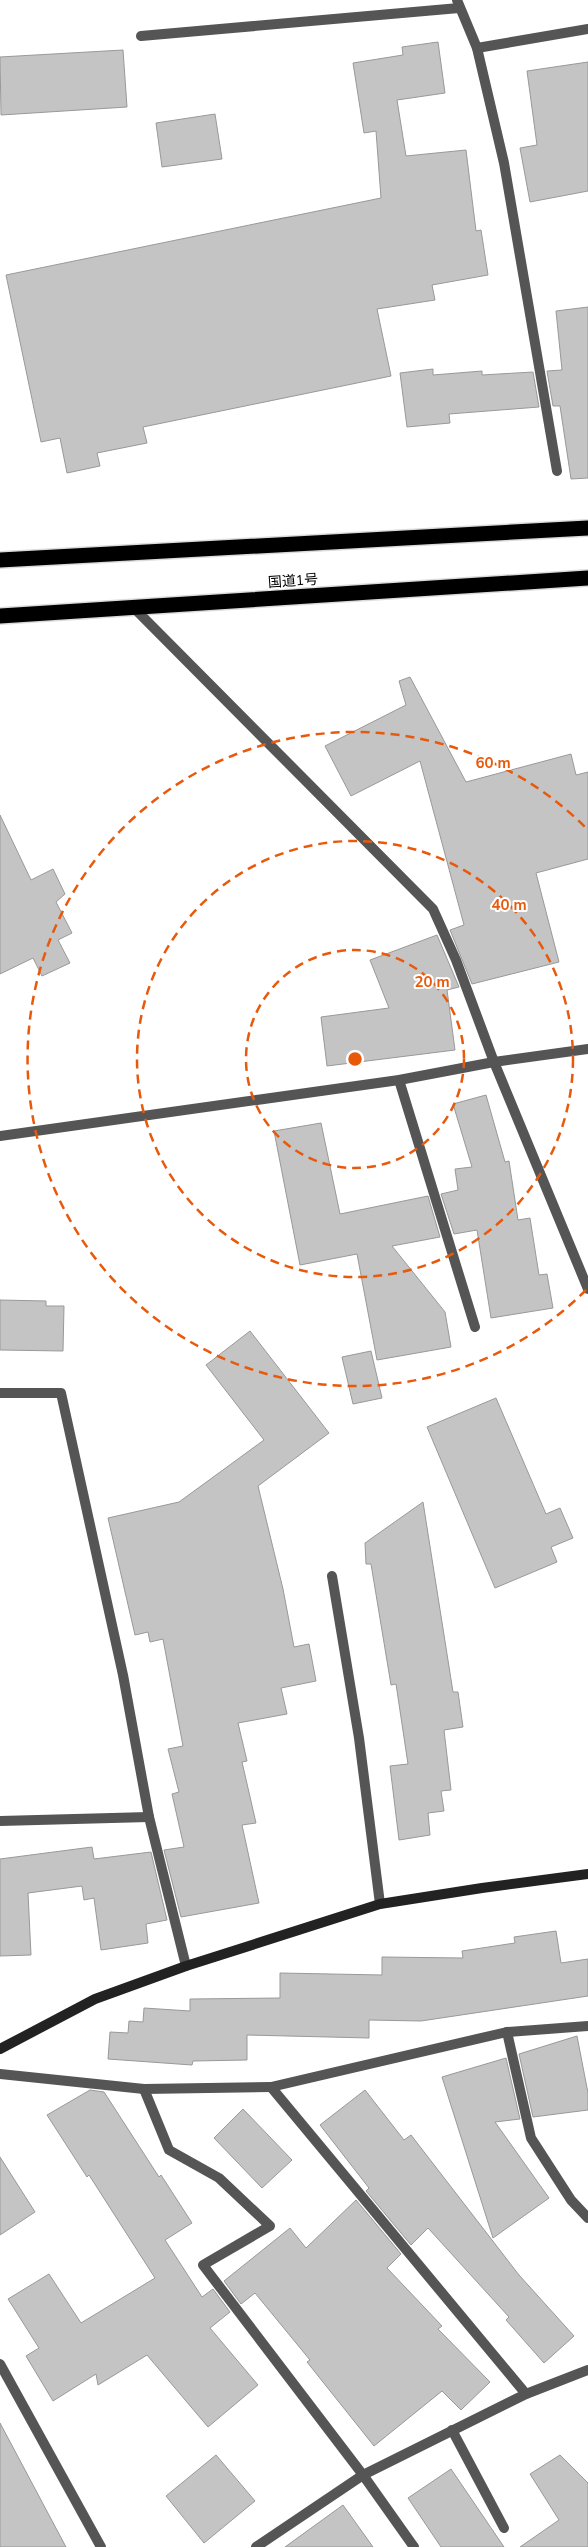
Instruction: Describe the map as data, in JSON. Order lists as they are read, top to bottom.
{
  "streets": {
    "highway": ["国道1号"]
  },
  "rings": ["60 m", "40 m", "20 m"]
}
